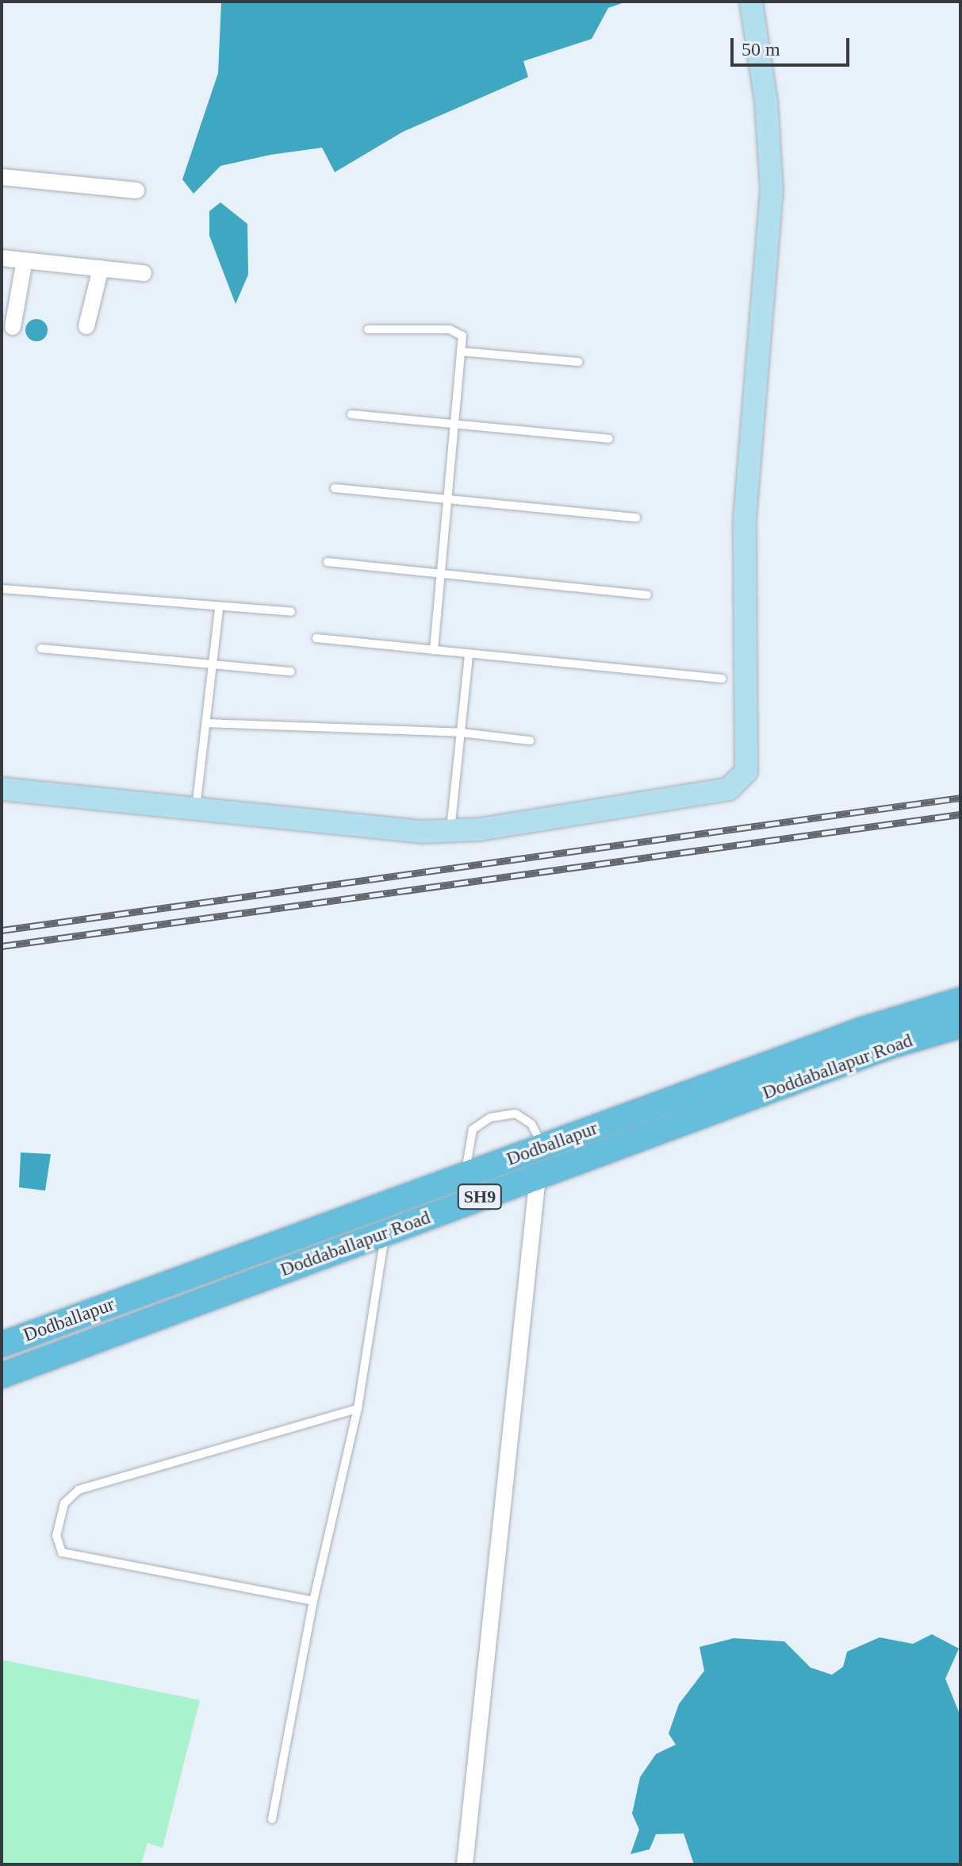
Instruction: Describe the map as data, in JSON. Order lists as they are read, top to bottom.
{
  "streets": {
    "main road": ["Doddaballapur Road", "Dodballapur", "SH9"]
  },
  "scale_bar": "50 m"
}
